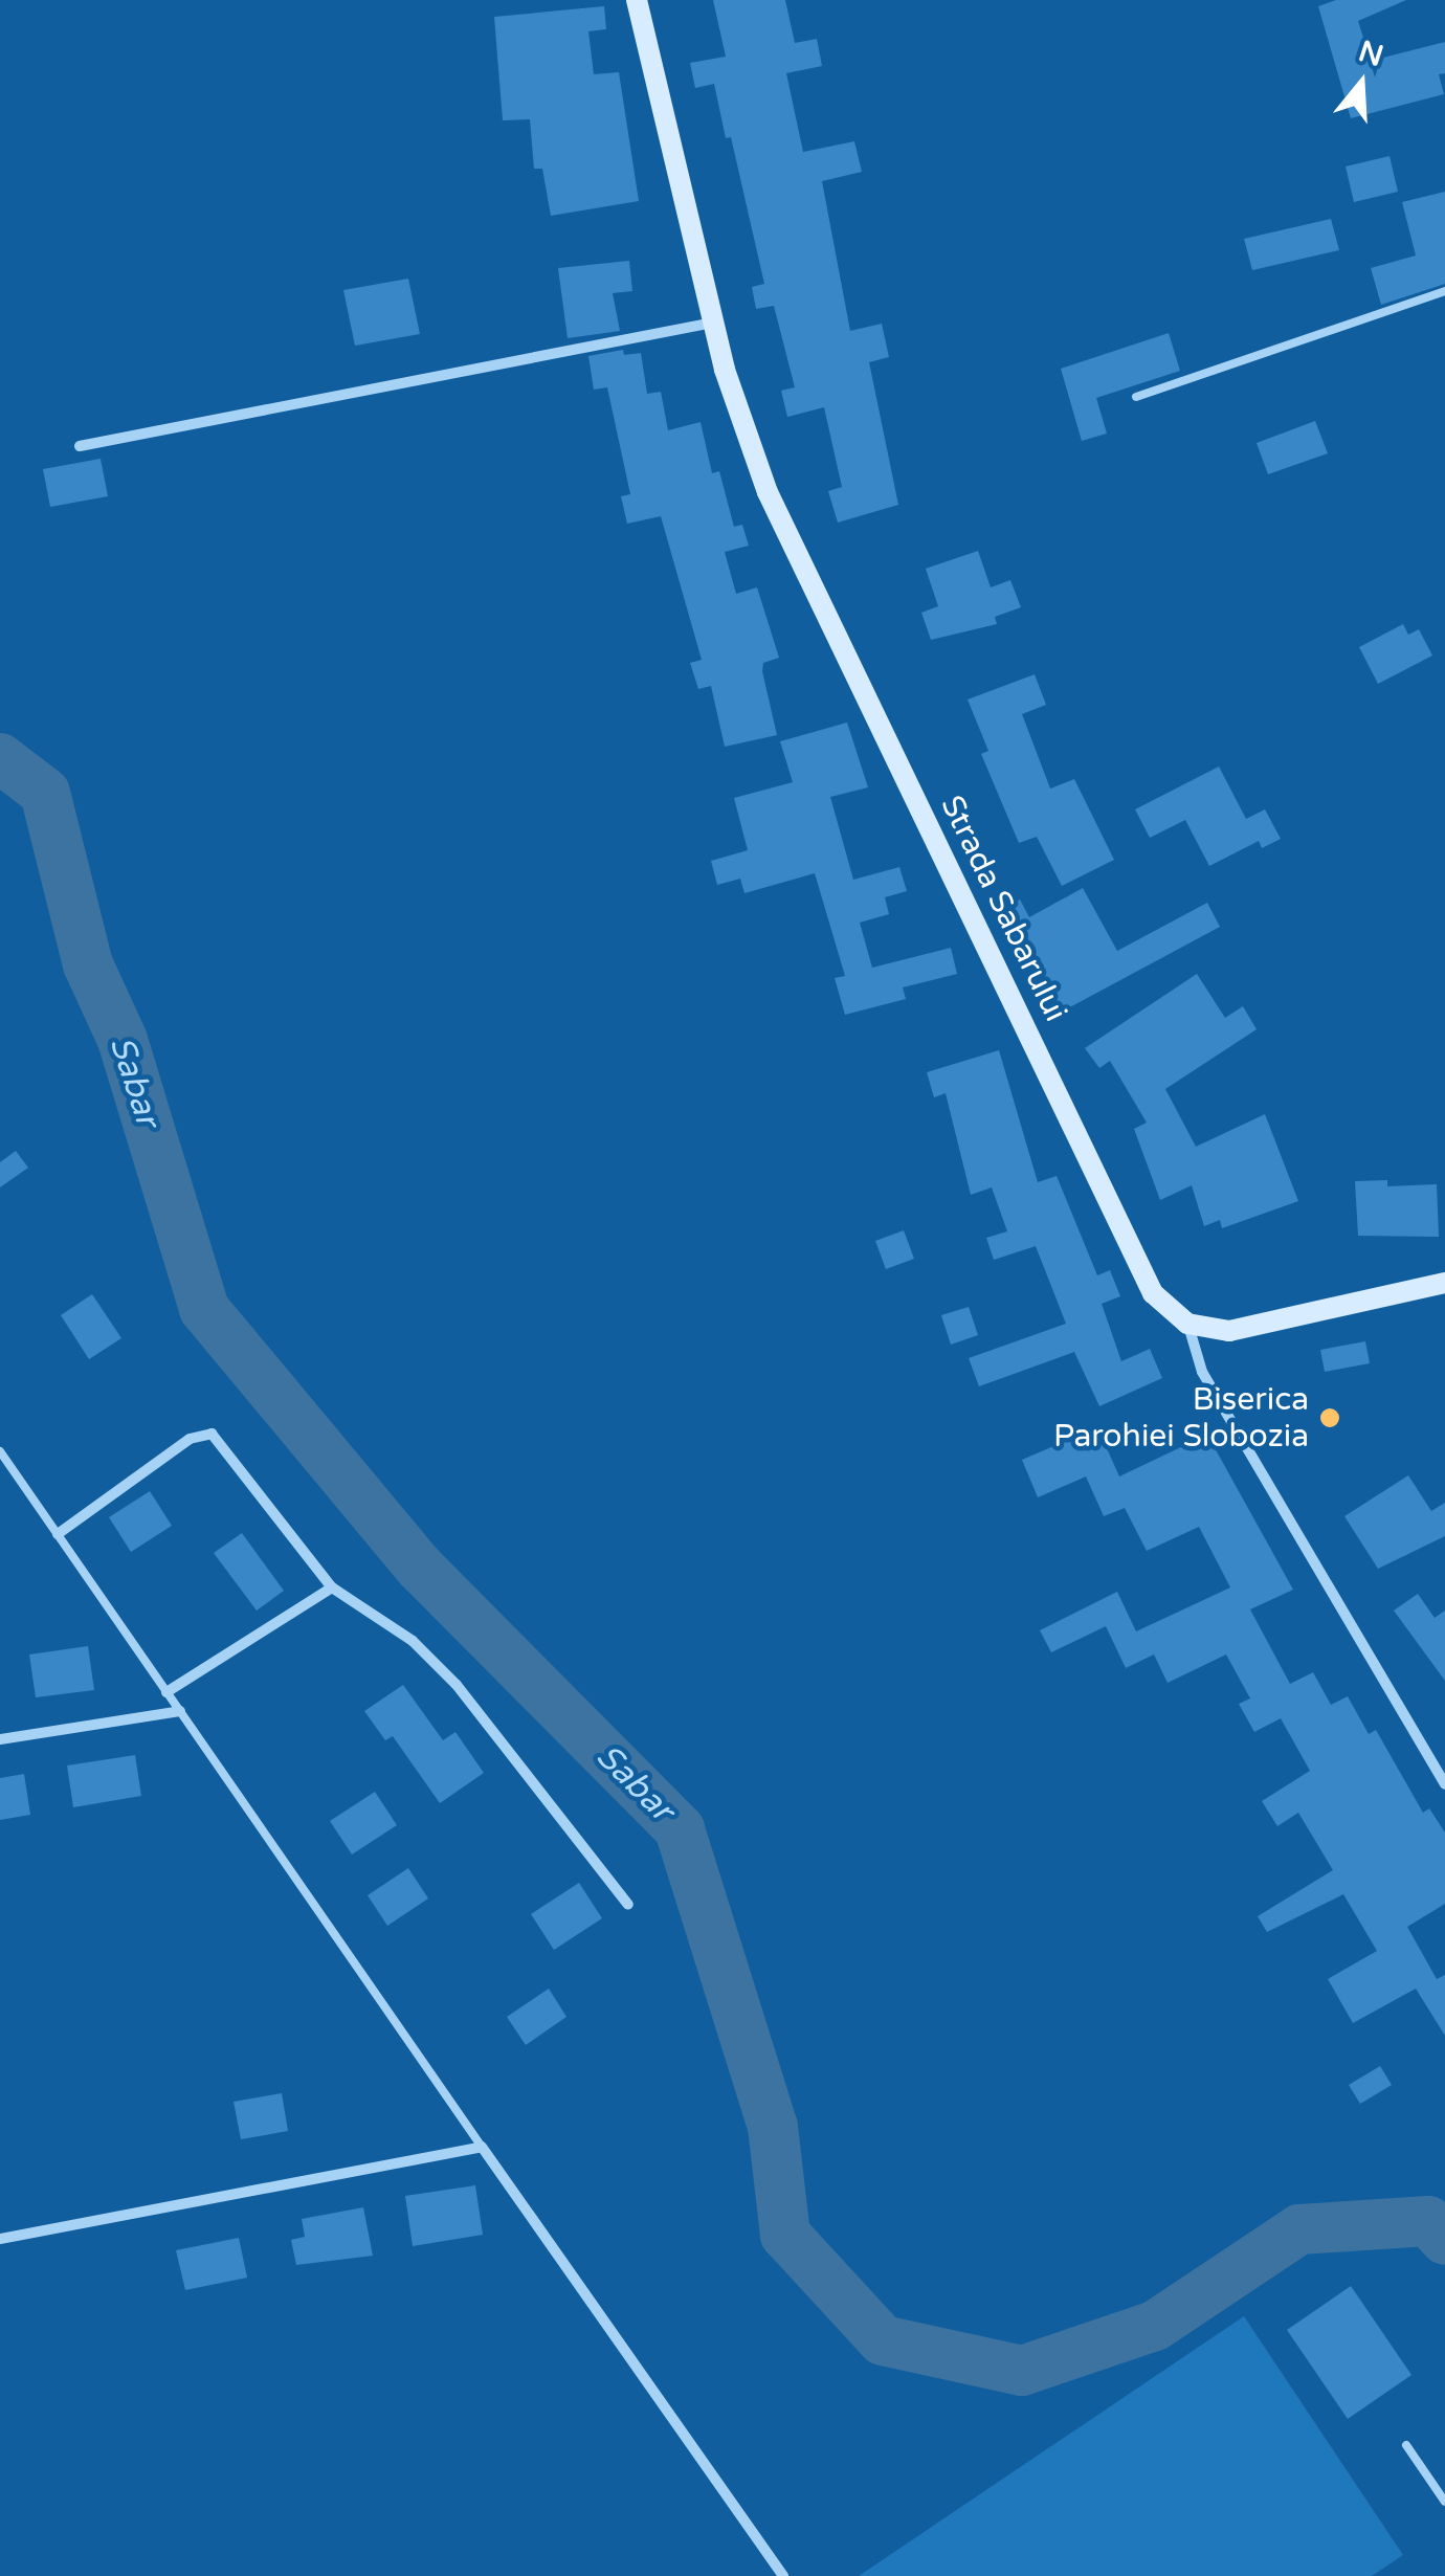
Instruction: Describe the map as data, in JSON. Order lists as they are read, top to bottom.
{
  "streets": {
    "main road": ["Strada Sabarului"]
  },
  "water": ["Sabar"],
  "places": ["Biserica Parohiei Slobozia"],
  "north": "top"
}
